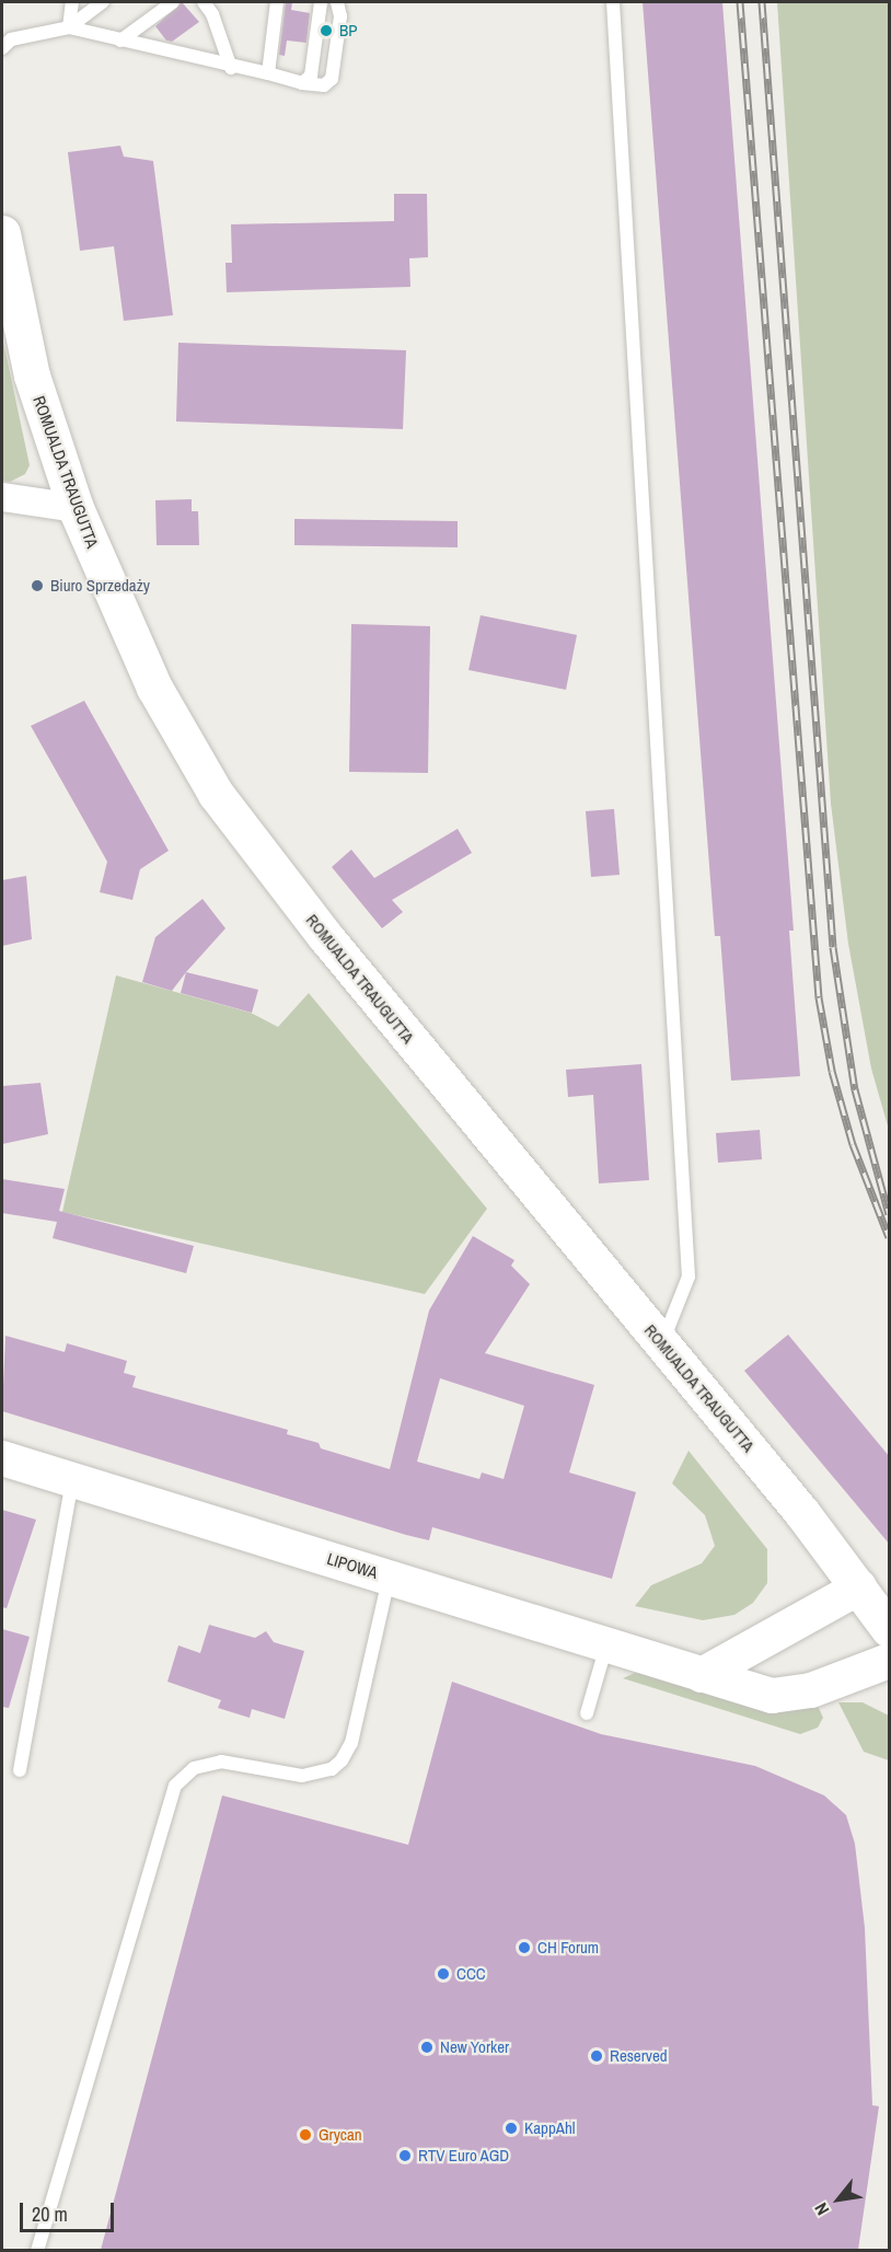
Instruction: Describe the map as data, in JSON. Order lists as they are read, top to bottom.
{
  "streets": {
    "main road": ["ROMUALDA TRAUGUTTA"],
    "street": ["LIPOWA"]
  },
  "places": [
    "BP",
    "Biuro Sprzedaży",
    "CH Forum",
    "CCC",
    "New Yorker",
    "Reserved",
    "KappAhl",
    "Grycan",
    "RTV Euro AGD"
  ],
  "scale_bar": "20 m",
  "north": "bottom left"
}
